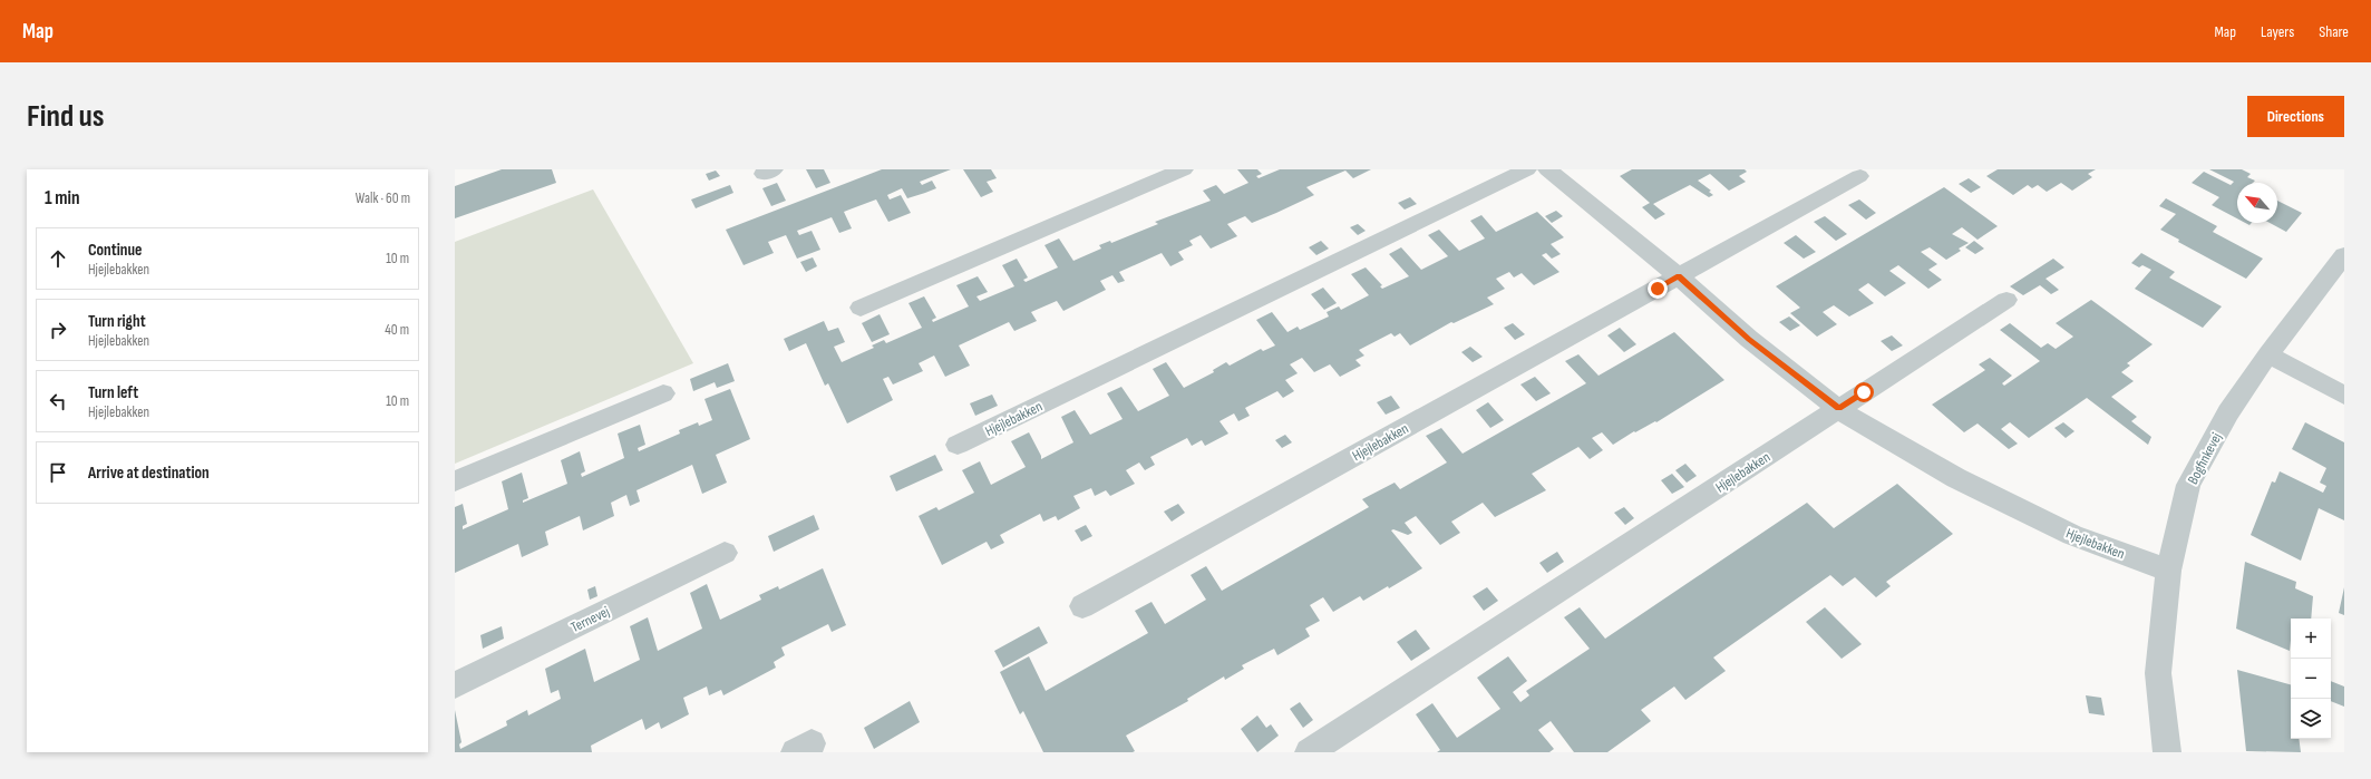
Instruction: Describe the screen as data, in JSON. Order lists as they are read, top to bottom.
{
  "streets": {
    "street": ["Hjejlebakken", "Bogfinkevej", "Ternevej"]
  },
  "crossings": [
    ["Hjejlebakken", "Bogfinkevej"]
  ],
  "north": "top left",
  "page": {
    "header": "Map",
    "nav": ["Map", "Layers", "Share"],
    "buttons": "Directions",
    "title": "Find us",
    "heading": ["1 min", "Walk · 60 m"],
    "list": [
      ["Continue", "Hjejlebakken", "10 m"],
      ["Turn right", "Hjejlebakken", "40 m"],
      ["Turn left", "Hjejlebakken", "10 m"],
      "Arrive at destination"
    ],
    "map_buttons": ["+", "−"]
  }
}
